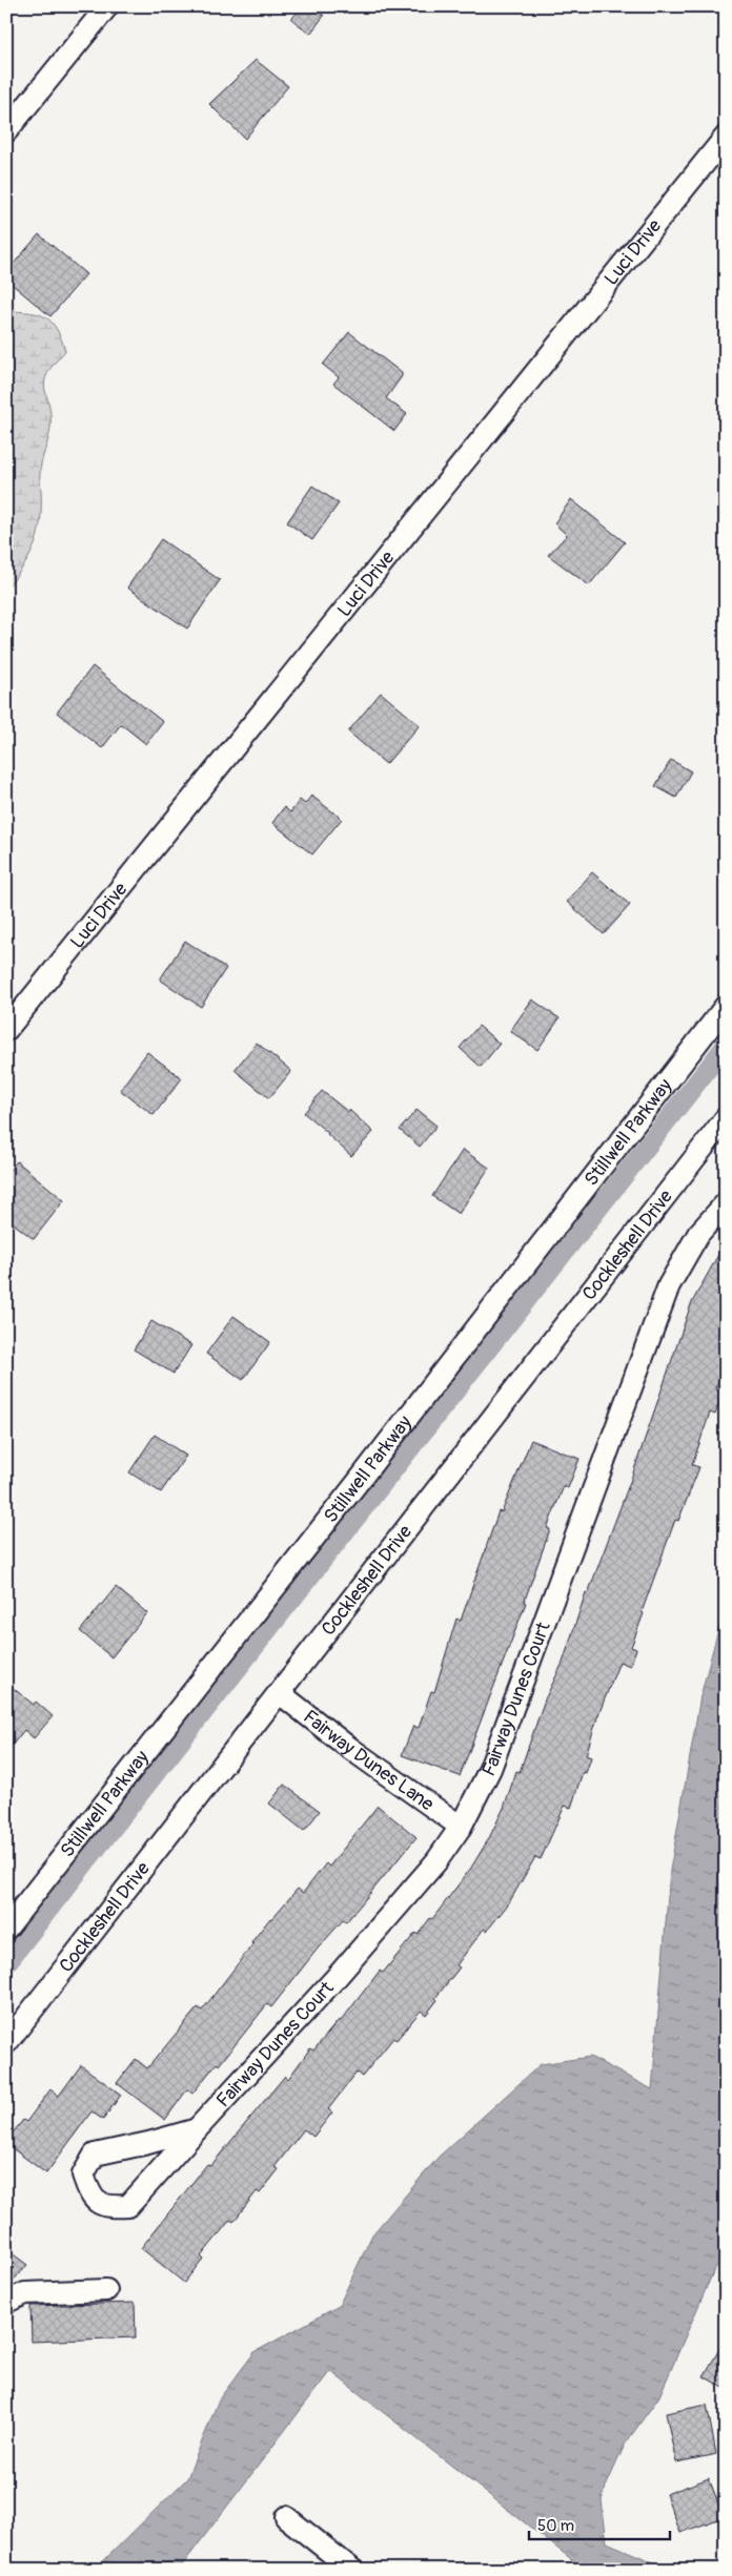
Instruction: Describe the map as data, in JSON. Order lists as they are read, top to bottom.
{
  "streets": {
    "street": [
      "Luci Drive",
      "Stillwell Parkway",
      "Cockleshell Drive",
      "Fairway Dunes Court",
      "Fairway Dunes Lane"
    ]
  },
  "crossings": [
    ["Cockleshell Drive", "Fairway Dunes Lane"],
    ["Fairway Dunes Court", "Fairway Dunes Lane"]
  ],
  "scale_bar": "50 m"
}
